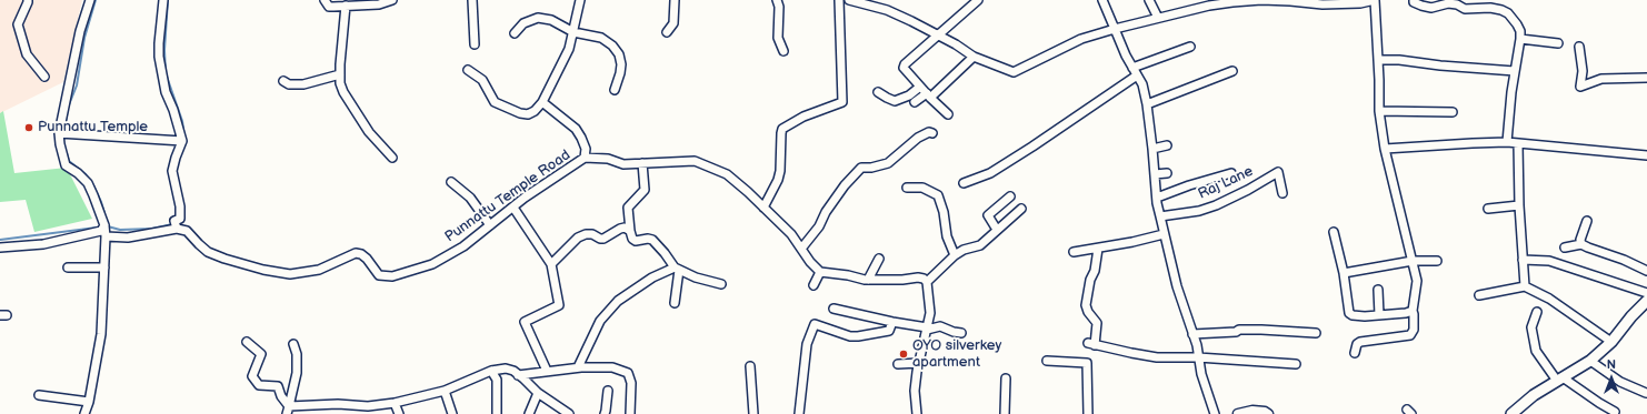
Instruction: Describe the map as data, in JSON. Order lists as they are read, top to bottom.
{
  "streets": {
    "street": ["Raj Lane", "Punnattu Temple Road"]
  },
  "places": ["Punnattu Temple", "OYO silverkey apartment"],
  "north": "top"
}
